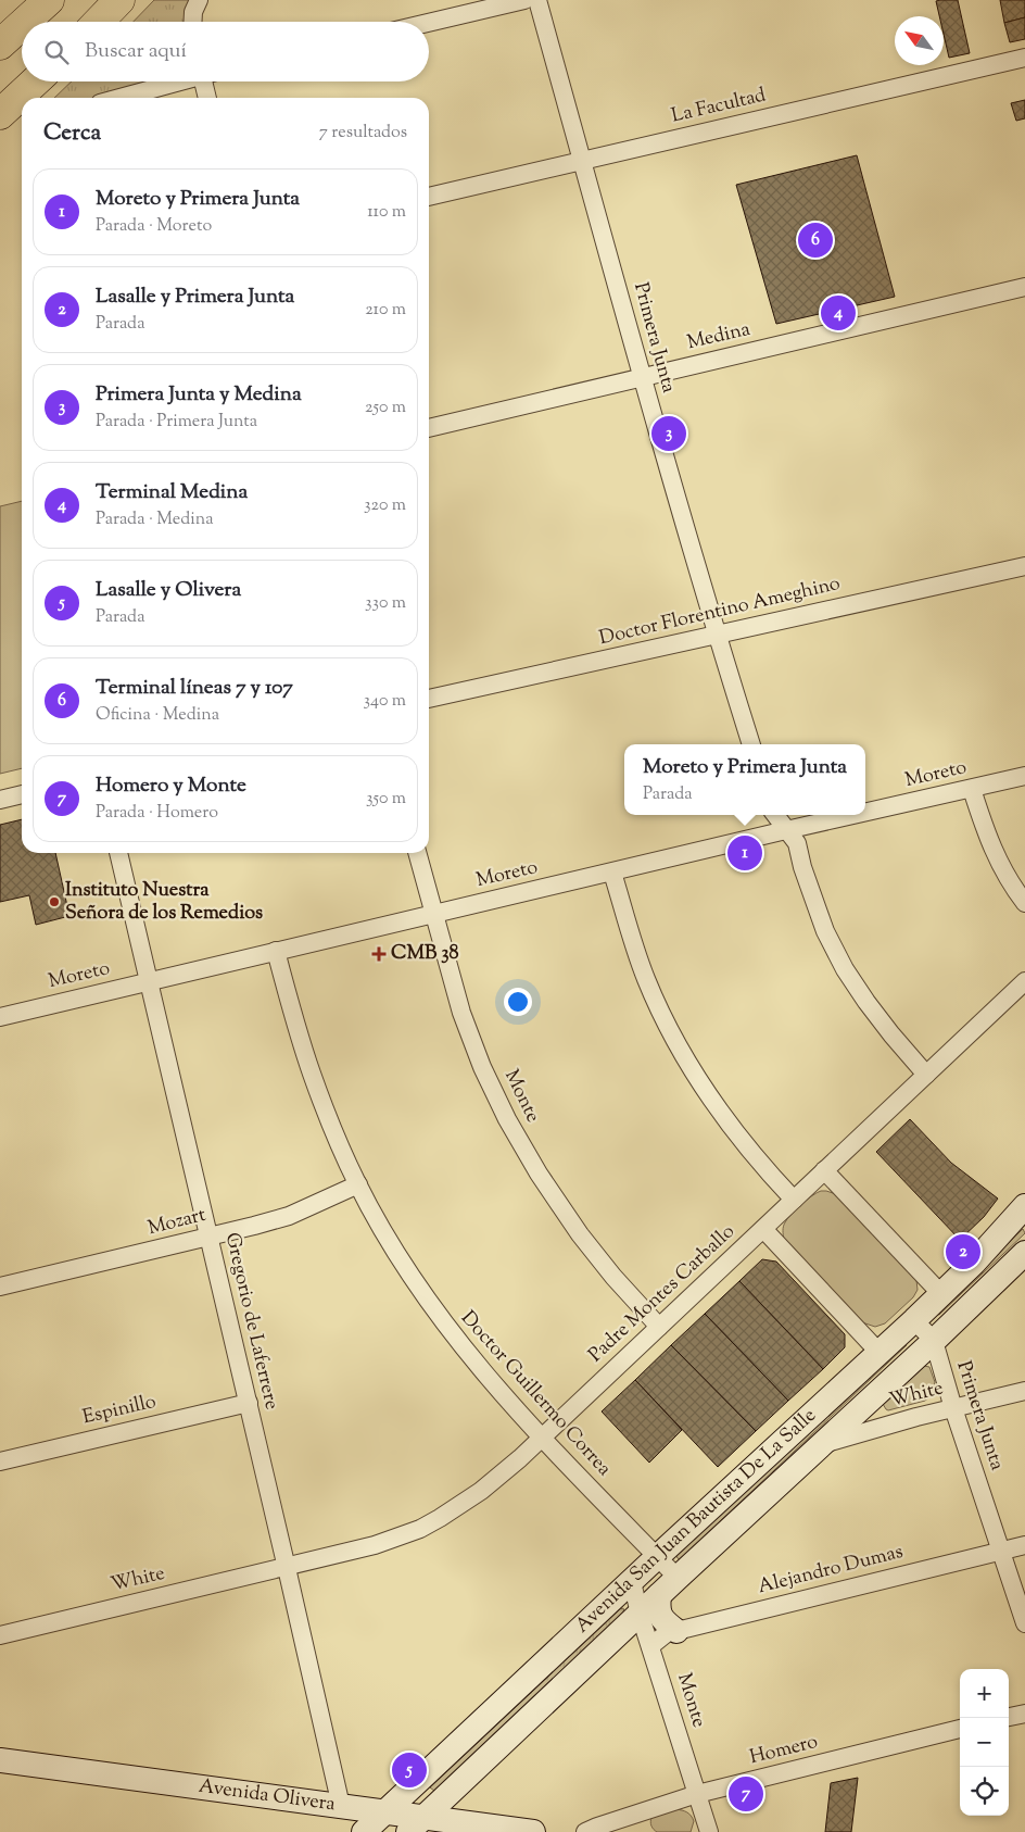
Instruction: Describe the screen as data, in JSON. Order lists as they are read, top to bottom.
{
  "streets": {
    "street": [
      "La Facultad",
      "Medina",
      "Primera Junta",
      "Doctor Florentino Ameghino",
      "Moreto",
      "Monte",
      "Mozart",
      "Padre Montes Carballo",
      "Gregorio de Laferrere",
      "Doctor Guillermo Correa",
      "White",
      "Espinillo",
      "Avenida San Juan Bautista De La Salle",
      "Alejandro Dumas",
      "Homero",
      "Avenida Olivera"
    ]
  },
  "crossings": [
    ["La Facultad", "Primera Junta"],
    ["Medina", "Primera Junta"],
    ["Primera Junta", "Doctor Florentino Ameghino"],
    ["Primera Junta", "White"],
    ["Primera Junta", "Avenida San Juan Bautista De La Salle"],
    ["Primera Junta", "Alejandro Dumas"],
    ["Moreto", "Monte"],
    ["Moreto", "Gregorio de Laferrere"],
    ["Moreto", "Doctor Guillermo Correa"],
    ["Monte", "Padre Montes Carballo"],
    ["Monte", "Avenida San Juan Bautista De La Salle"],
    ["Monte", "Alejandro Dumas"],
    ["Monte", "Homero"],
    ["Mozart", "Gregorio de Laferrere"],
    ["Mozart", "Doctor Guillermo Correa"],
    ["Padre Montes Carballo", "Gregorio de Laferrere"],
    ["Padre Montes Carballo", "Doctor Guillermo Correa"],
    ["Padre Montes Carballo", "White"],
    ["Gregorio de Laferrere", "White"],
    ["Gregorio de Laferrere", "Espinillo"],
    ["Gregorio de Laferrere", "Avenida Olivera"],
    ["Doctor Guillermo Correa", "Avenida San Juan Bautista De La Salle"],
    ["White", "Avenida San Juan Bautista De La Salle"],
    ["Avenida San Juan Bautista De La Salle", "Avenida Olivera"]
  ],
  "places": {
    "other": ["Instituto Nuestra Señora de los Remedios"],
    "health": ["CMB 38"]
  },
  "north": "top left",
  "page": {
    "search": "Buscar aquí",
    "heading": ["Cerca", "7 resultados"],
    "list": [
      {
        "mark": "1",
        "name": "Moreto y Primera Junta",
        "note": "Parada · Moreto",
        "value": "110 m"
      },
      {
        "mark": "2",
        "name": "Lasalle y Primera Junta",
        "note": "Parada",
        "value": "210 m"
      },
      {
        "mark": "3",
        "name": "Primera Junta y Medina",
        "note": "Parada · Primera Junta",
        "value": "250 m"
      },
      {
        "mark": "4",
        "name": "Terminal Medina",
        "note": "Parada · Medina",
        "value": "320 m"
      },
      {
        "mark": "5",
        "name": "Lasalle y Olivera",
        "note": "Parada",
        "value": "330 m"
      },
      {
        "mark": "6",
        "name": "Terminal líneas 7 y 107",
        "note": "Oficina · Medina",
        "value": "340 m"
      },
      {
        "mark": "7",
        "name": "Homero y Monte",
        "note": "Parada · Homero",
        "value": "350 m"
      }
    ],
    "pins": [
      "6",
      "4",
      "3",
      "1",
      "2",
      "5",
      "7"
    ],
    "popup": ["Moreto y Primera Junta", "Parada"],
    "map_buttons": ["+", "−"]
  }
}
